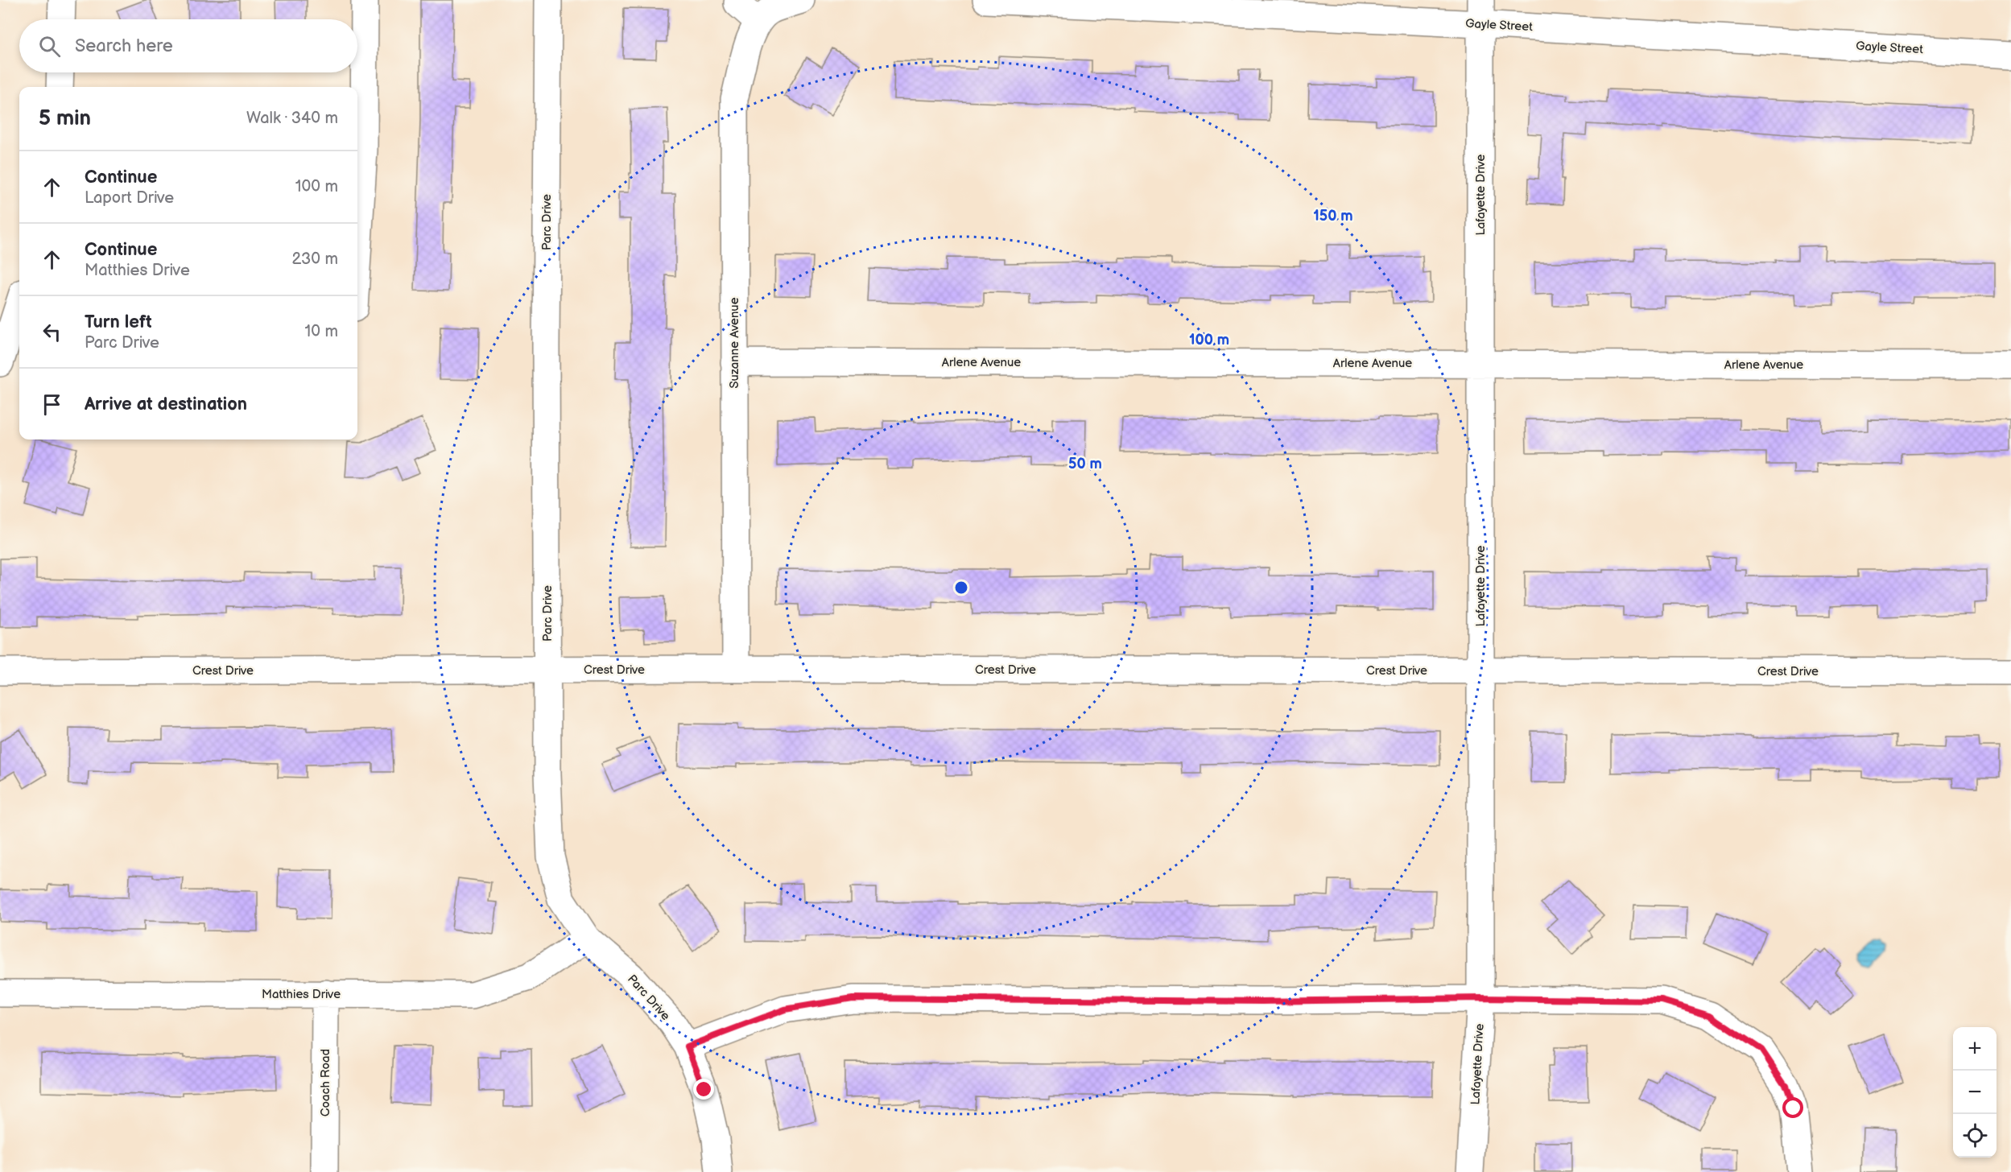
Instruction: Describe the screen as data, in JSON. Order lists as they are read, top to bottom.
{
  "streets": {
    "street": [
      "Gayle Street",
      "Lafayette Drive",
      "Parc Drive",
      "Suzanne Avenue",
      "Arlene Avenue",
      "Crest Drive",
      "Matthies Drive",
      "Coach Road"
    ]
  },
  "crossings": [
    ["Gayle Street", "Lafayette Drive"],
    ["Lafayette Drive", "Arlene Avenue"],
    ["Lafayette Drive", "Crest Drive"],
    ["Parc Drive", "Crest Drive"],
    ["Parc Drive", "Matthies Drive"],
    ["Suzanne Avenue", "Arlene Avenue"],
    ["Suzanne Avenue", "Crest Drive"],
    ["Matthies Drive", "Coach Road"]
  ],
  "page": {
    "search": "Search here",
    "heading": ["5 min", "Walk · 340 m"],
    "list": [
      ["Continue", "Laport Drive", "100 m"],
      ["Continue", "Matthies Drive", "230 m"],
      ["Turn left", "Parc Drive", "10 m"],
      "Arrive at destination"
    ],
    "map_buttons": ["+", "−"]
  },
  "rings": ["150 m", "100 m", "50 m"]
}
